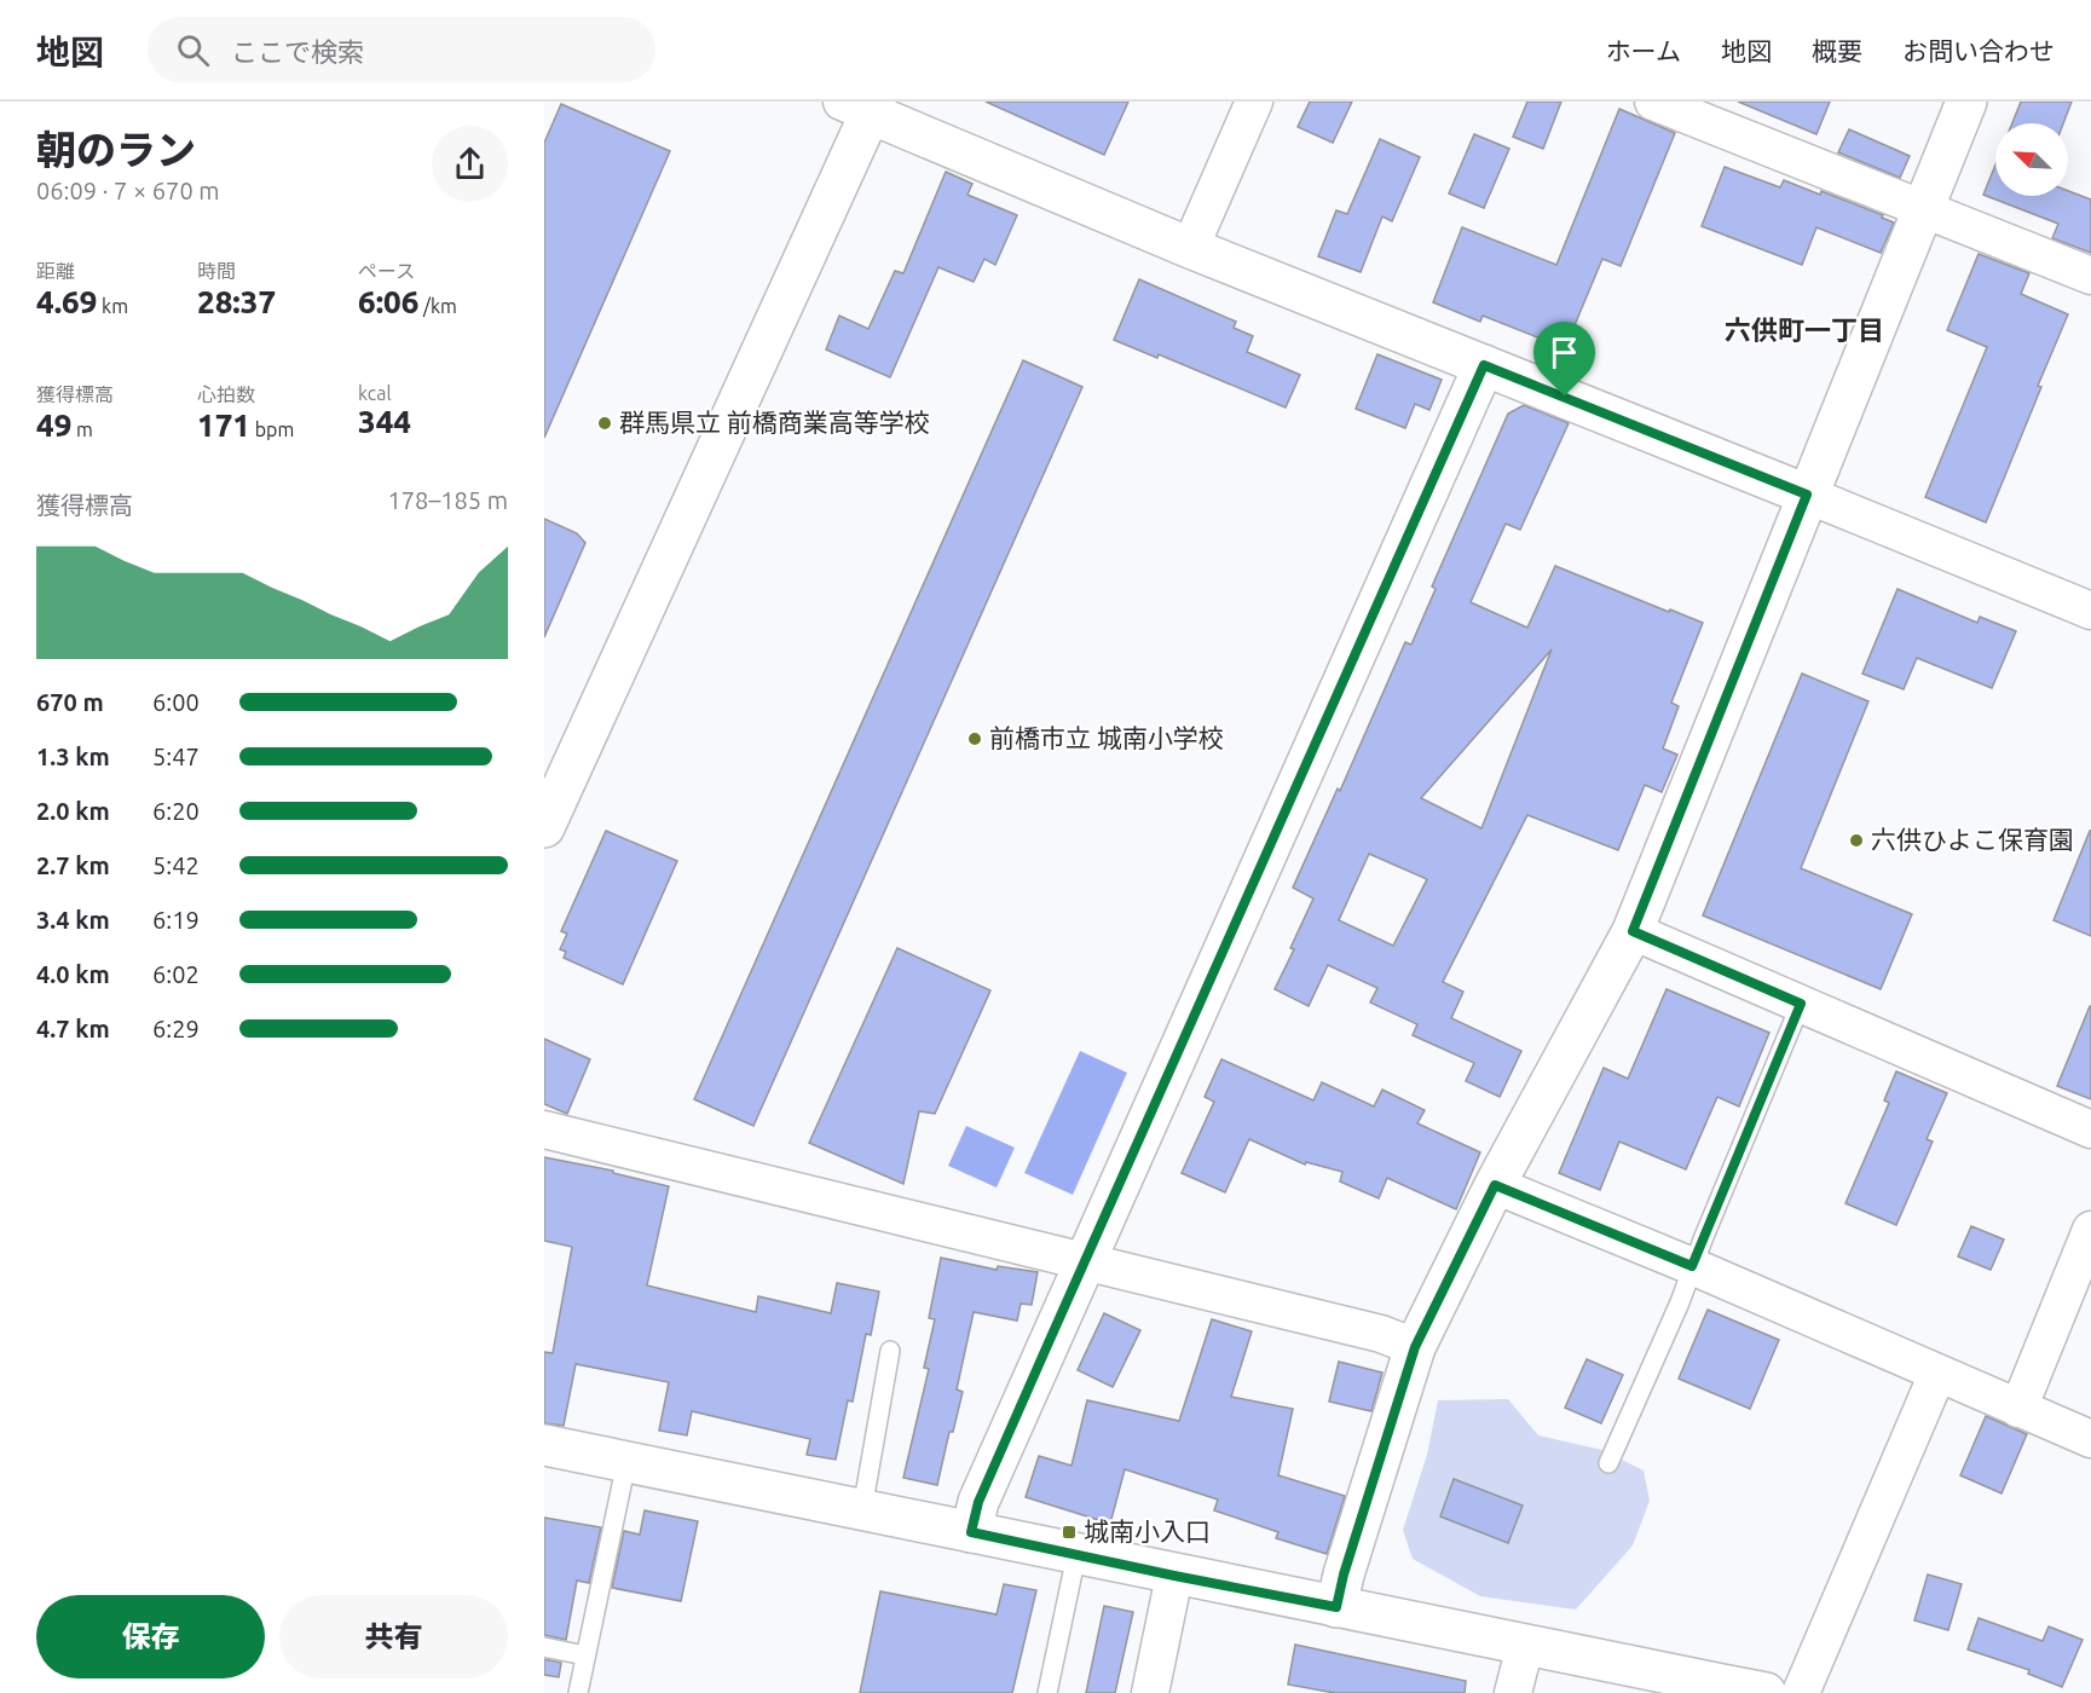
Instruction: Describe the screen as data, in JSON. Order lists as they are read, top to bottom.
{
  "districts": ["六供町一丁目"],
  "places": {
    "other": ["群馬県立 前橋商業高等学校", "前橋市立 城南小学校", "六供ひよこ保育園"],
    "transit": ["城南小入口"]
  },
  "north": "top left",
  "page": {
    "header": "地図",
    "search": "ここで検索",
    "nav": [
      "ホーム",
      "地図",
      "概要",
      "お問い合わせ"
    ],
    "heading": ["朝のラン", "06:09 · 7 × 670 m"],
    "stats": [
      ["距離", "4.69 km"],
      ["時間", "28:37"],
      ["ペース", "6:06 /km"],
      ["獲得標高", "49 m"],
      ["心拍数", "171 bpm"],
      ["kcal", "344"]
    ],
    "chart": ["獲得標高", "178–185 m"],
    "list": [
      {
        "name": "670 m",
        "note": "6:00"
      },
      {
        "name": "1.3 km",
        "note": "5:47"
      },
      {
        "name": "2.0 km",
        "note": "6:20"
      },
      {
        "name": "2.7 km",
        "note": "5:42"
      },
      {
        "name": "3.4 km",
        "note": "6:19"
      },
      {
        "name": "4.0 km",
        "note": "6:02"
      },
      {
        "name": "4.7 km",
        "note": "6:29"
      }
    ],
    "buttons": ["保存", "共有"]
  }
}
